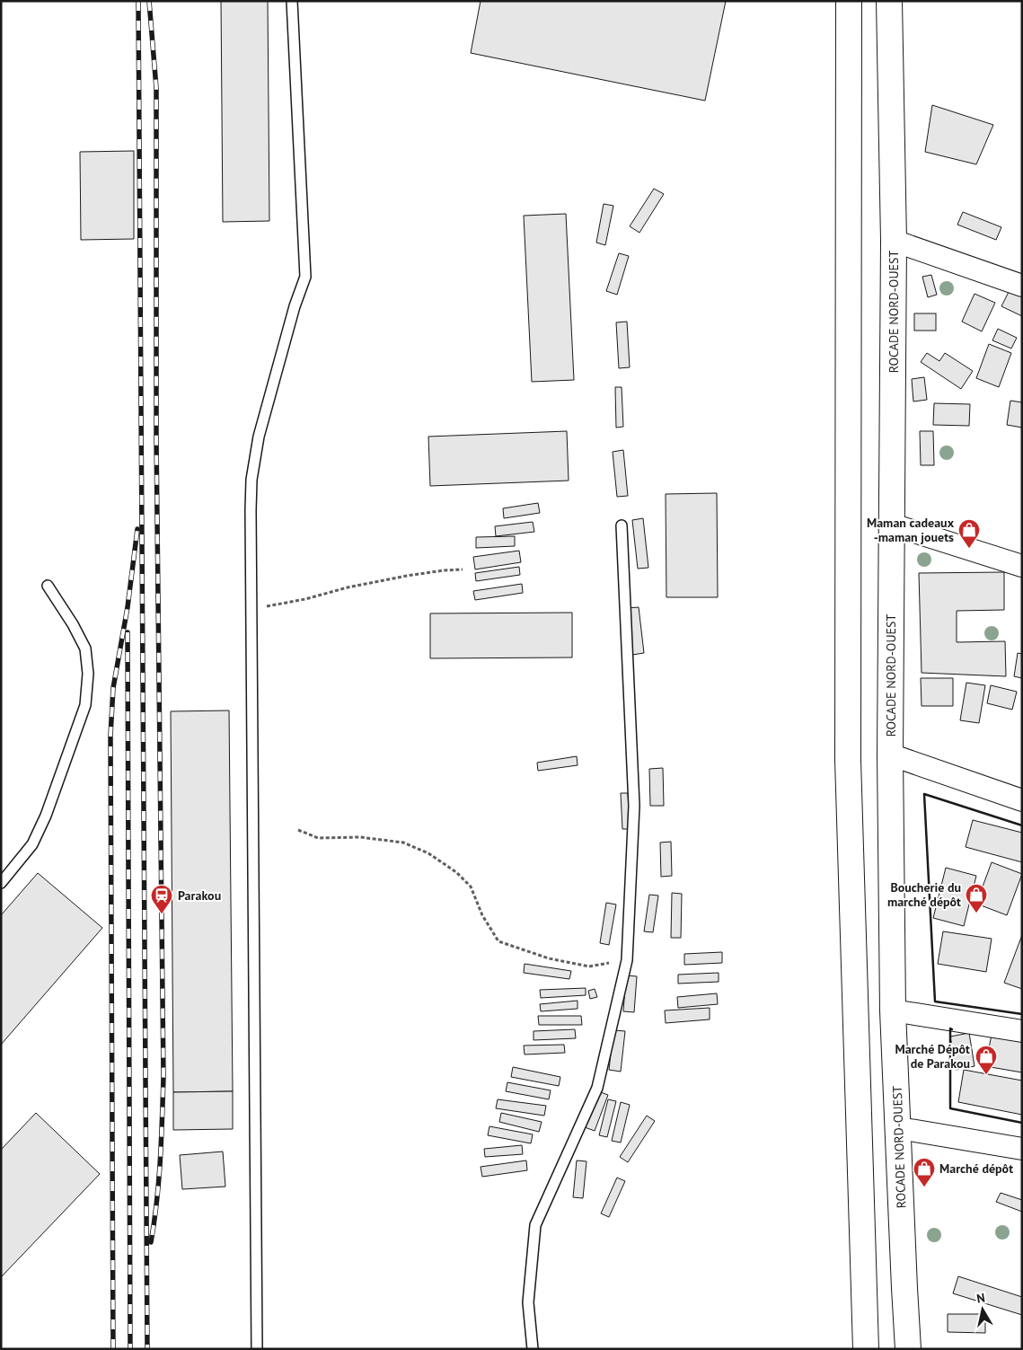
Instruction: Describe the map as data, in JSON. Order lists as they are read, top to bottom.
{
  "streets": {
    "main road": ["ROCADE NORD-OUEST"]
  },
  "places": {
    "shop": [
      "Maman cadeaux -maman jouets",
      "Boucherie du marché dépôt",
      "Marché Dépôt de Parakou",
      "Marché dépôt"
    ],
    "station": ["Parakou"]
  },
  "north": "top"
}
